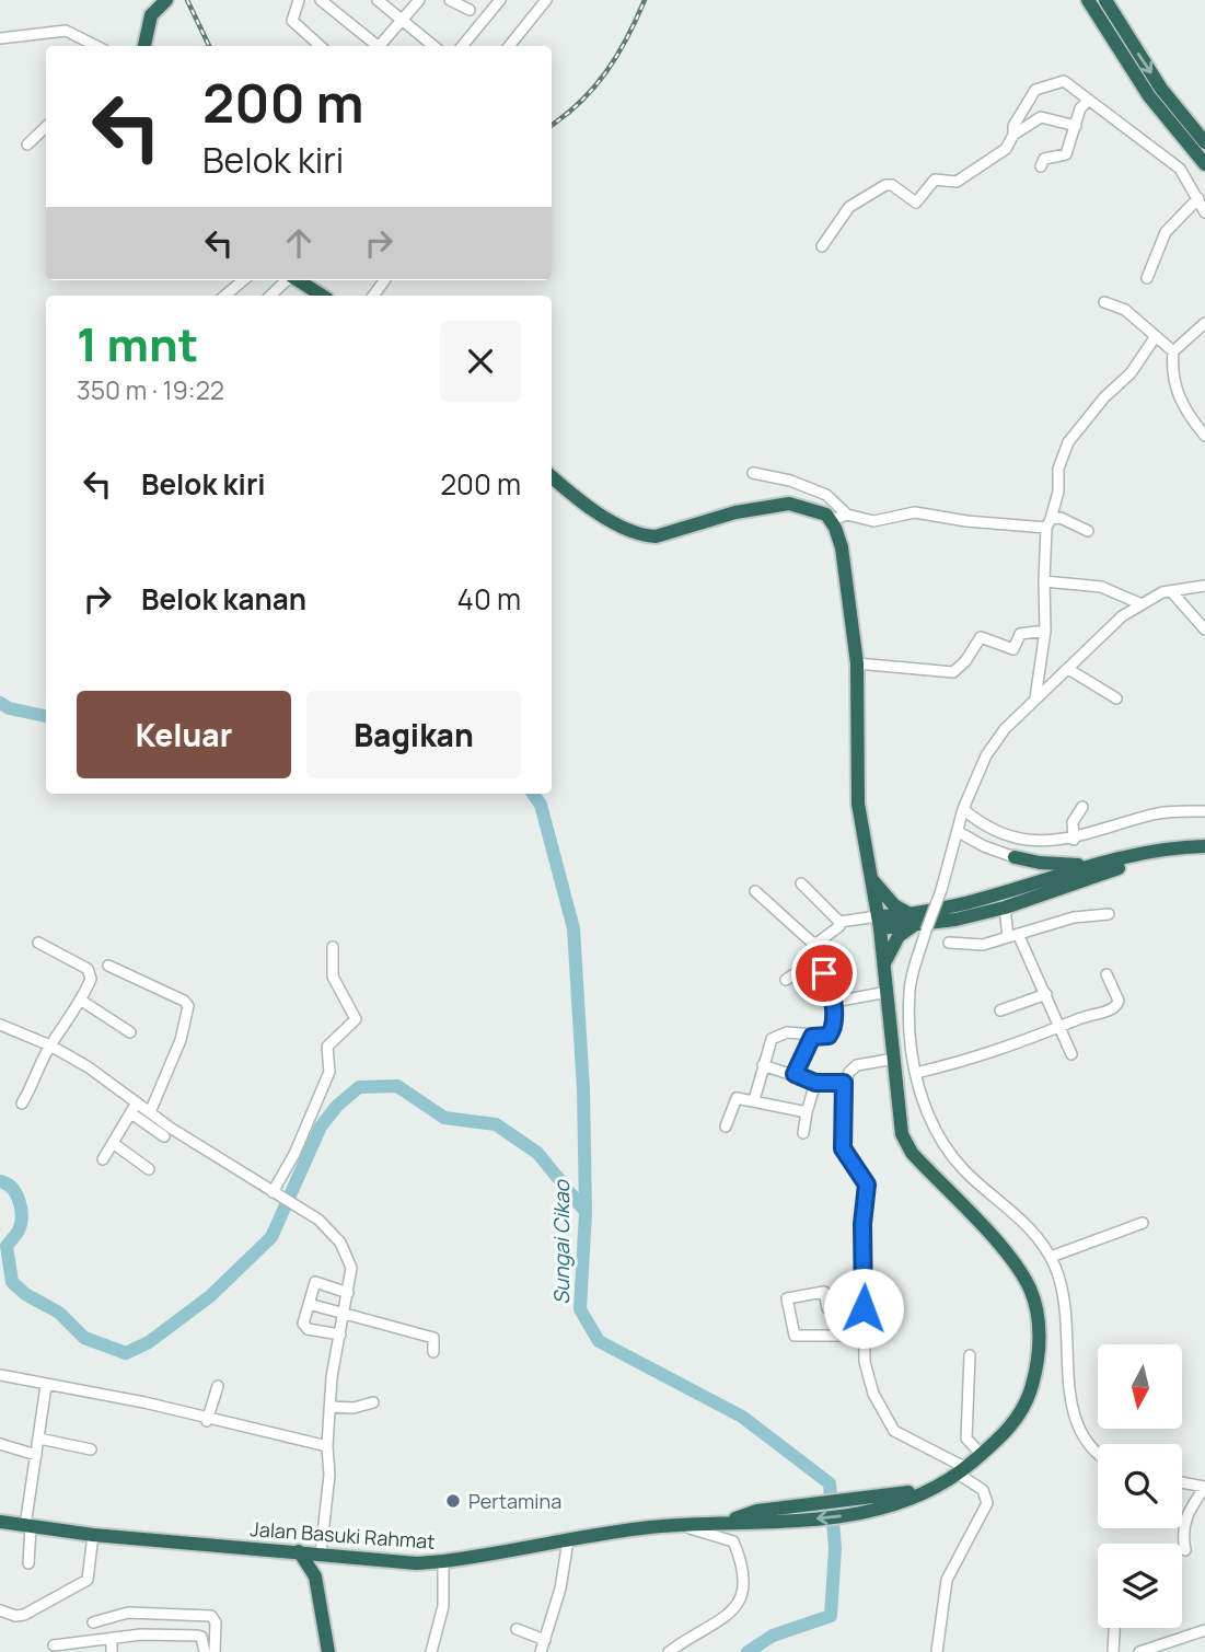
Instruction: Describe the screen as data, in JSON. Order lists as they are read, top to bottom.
{
  "streets": {
    "highway": ["Jalan Basuki Rahmat"]
  },
  "water": ["Sungai Cikao"],
  "places": ["Pertamina"],
  "north": "bottom",
  "page": {
    "turn": ["200 m", "Belok kiri"],
    "heading": ["1 mnt", "350 m · 19:22"],
    "list": [
      {
        "name": "Belok kiri",
        "value": "200 m"
      },
      {
        "name": "Belok kanan",
        "value": "40 m"
      }
    ],
    "buttons": ["Keluar", "Bagikan"]
  }
}
